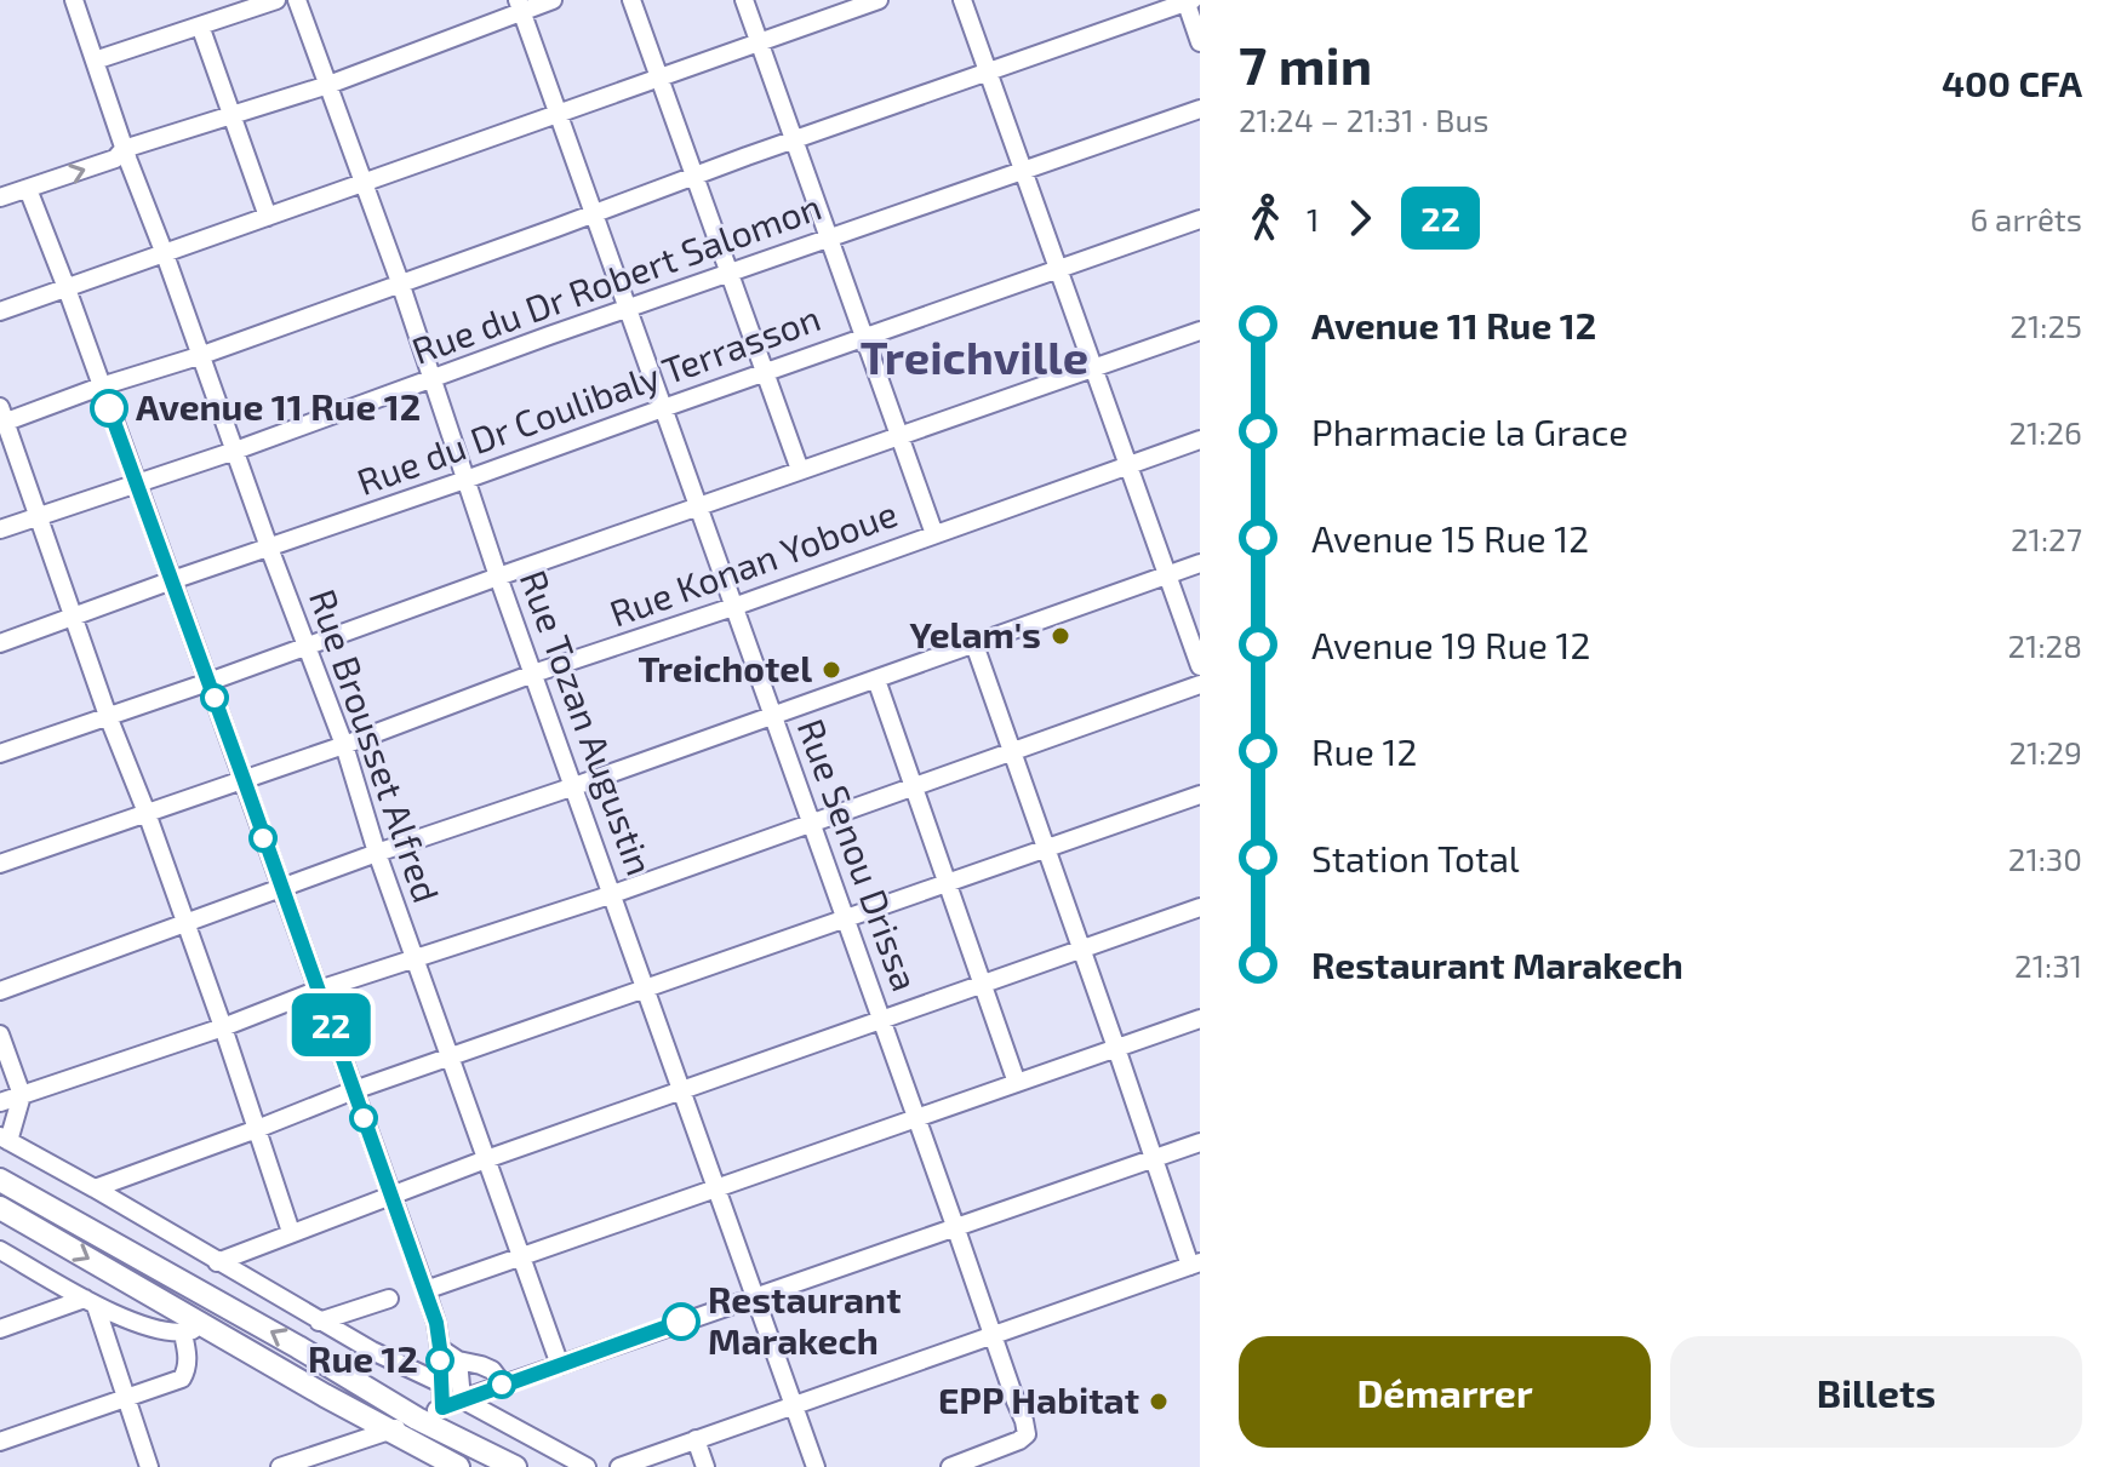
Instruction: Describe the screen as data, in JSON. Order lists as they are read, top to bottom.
{
  "streets": {
    "street": [
      "Rue du Dr Robert Salomon",
      "Rue du Dr Coulibaly Terrasson",
      "Rue Konan Yoboue",
      "Rue Tozan Augustin",
      "Rue Brousset Alfred",
      "Rue Senou Drissa"
    ]
  },
  "crossings": [
    ["Rue du Dr Robert Salomon", "Rue Tozan Augustin"],
    ["Rue du Dr Robert Salomon", "Rue Brousset Alfred"],
    ["Rue du Dr Robert Salomon", "Rue Senou Drissa"],
    ["Rue du Dr Coulibaly Terrasson", "Rue Tozan Augustin"],
    ["Rue du Dr Coulibaly Terrasson", "Rue Brousset Alfred"],
    ["Rue du Dr Coulibaly Terrasson", "Rue Senou Drissa"],
    ["Rue Konan Yoboue", "Rue Tozan Augustin"],
    ["Rue Konan Yoboue", "Rue Brousset Alfred"],
    ["Rue Konan Yoboue", "Rue Senou Drissa"]
  ],
  "districts": ["Treichville"],
  "places": [
    "Avenue 11 Rue 12",
    "Yelam's",
    "Treichotel",
    "Restaurant Marakech",
    "Rue 12",
    "EPP Habitat"
  ],
  "lines": ["bus line 22"],
  "page": {
    "on_map": "22",
    "heading": ["7 min", "21:24 – 21:31 · Bus", "400 CFA"],
    "legs": ["1", "22", "6 arrêts"],
    "list": [
      {
        "name": "Avenue 11 Rue 12",
        "value": "21:25"
      },
      {
        "name": "Pharmacie la Grace",
        "value": "21:26"
      },
      {
        "name": "Avenue 15 Rue 12",
        "value": "21:27"
      },
      {
        "name": "Avenue 19 Rue 12",
        "value": "21:28"
      },
      {
        "name": "Rue 12",
        "value": "21:29"
      },
      {
        "name": "Station Total",
        "value": "21:30"
      },
      {
        "name": "Restaurant Marakech",
        "value": "21:31"
      }
    ],
    "buttons": ["Démarrer", "Billets"]
  }
}
